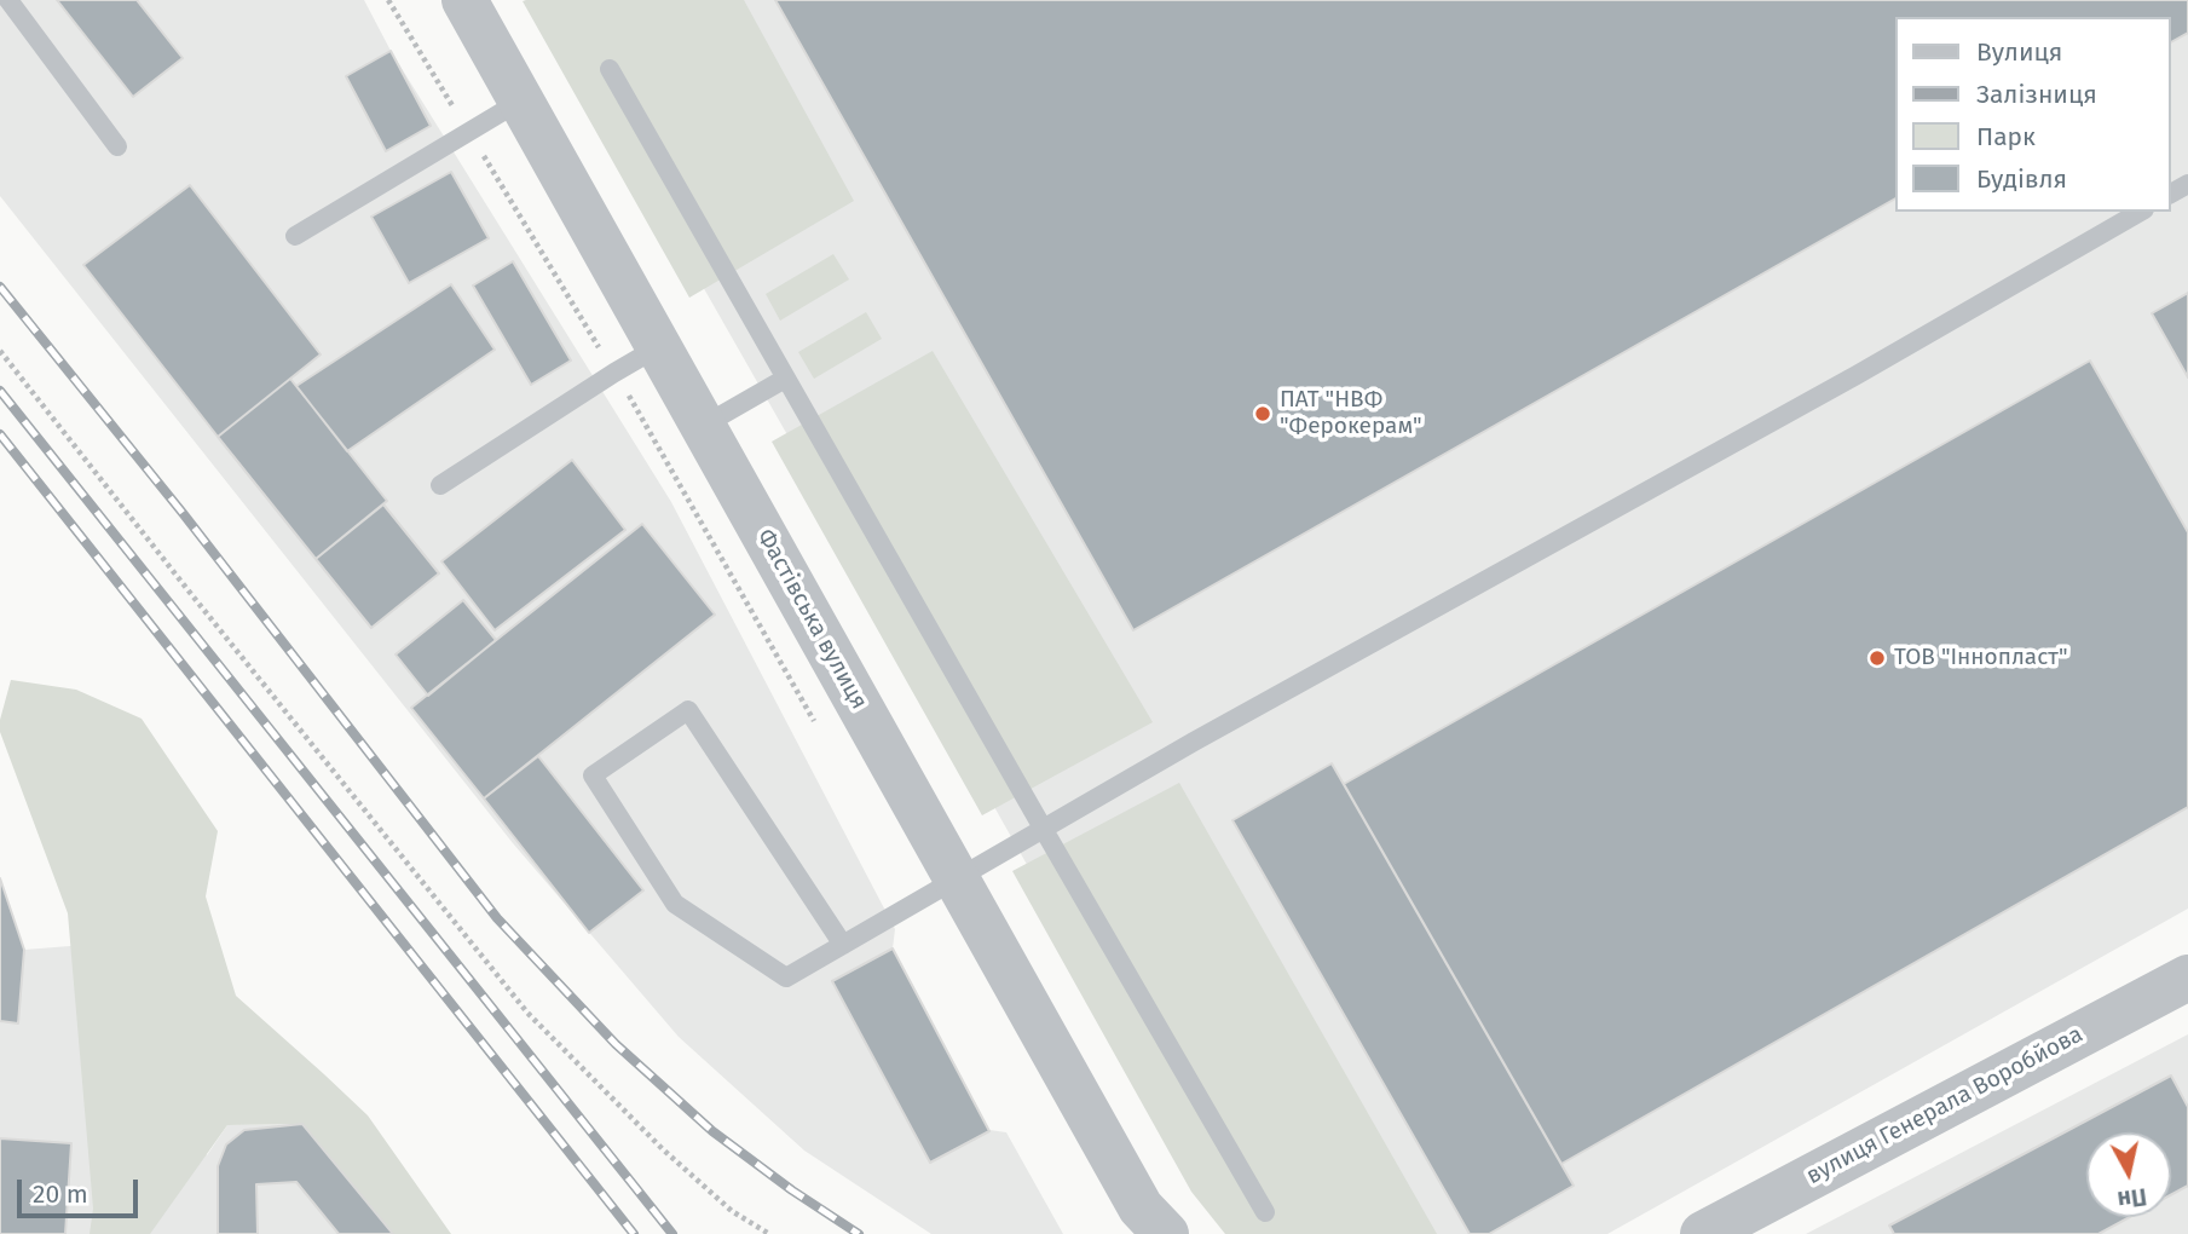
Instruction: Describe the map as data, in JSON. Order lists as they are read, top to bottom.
{
  "streets": {
    "street": ["Фастівська вулиця", "вулиця Генерала Воробйова"]
  },
  "places": ["ПАТ \"НВФ \"Ферокерам\"", "ТОВ \"Іннопласт\""],
  "legend": [
    "Вулиця",
    "Залізниця",
    "Парк",
    "Будівля"
  ],
  "scale_bar": "20 m",
  "north": "bottom"
}
